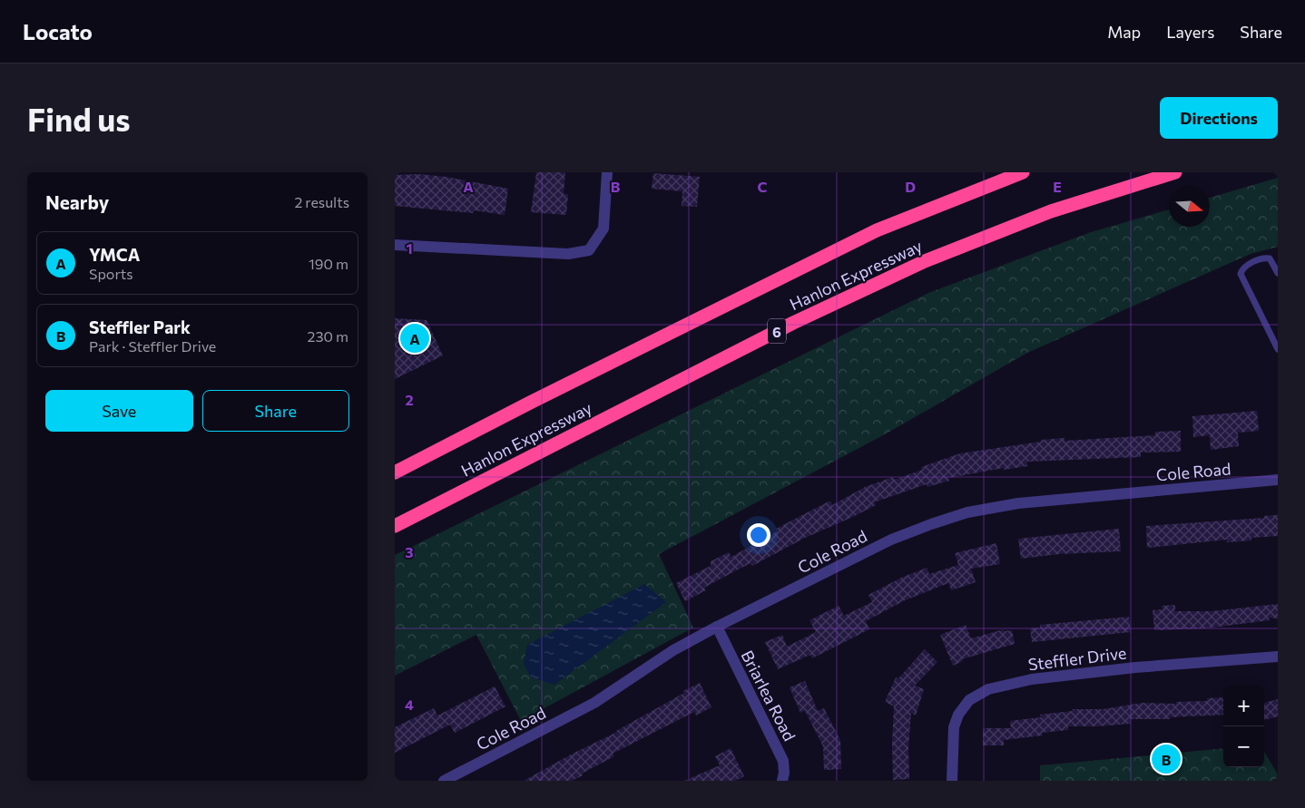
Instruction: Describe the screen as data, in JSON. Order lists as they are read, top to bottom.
{
  "streets": {
    "highway": ["Hanlon Expressway", "6"],
    "street": ["Cole Road", "Steffler Drive", "Briarlea Road"]
  },
  "crossings": [
    ["Cole Road", "Briarlea Road"]
  ],
  "north": "right",
  "page": {
    "header": "Locato",
    "nav": ["Map", "Layers", "Share"],
    "buttons": [
      "Directions",
      ["Save", "Share"]
    ],
    "title": "Find us",
    "heading": ["Nearby", "2 results"],
    "list": [
      {
        "mark": "A",
        "name": "YMCA",
        "note": "Sports",
        "value": "190 m"
      },
      {
        "mark": "B",
        "name": "Steffler Park",
        "note": "Park · Steffler Drive",
        "value": "230 m"
      }
    ],
    "pins": ["A", "B"],
    "map_buttons": ["+", "−"]
  },
  "grid": {
    "columns": [
      "A",
      "B",
      "C",
      "D",
      "E"
    ],
    "rows": [
      "1",
      "2",
      "3",
      "4"
    ]
  }
}
